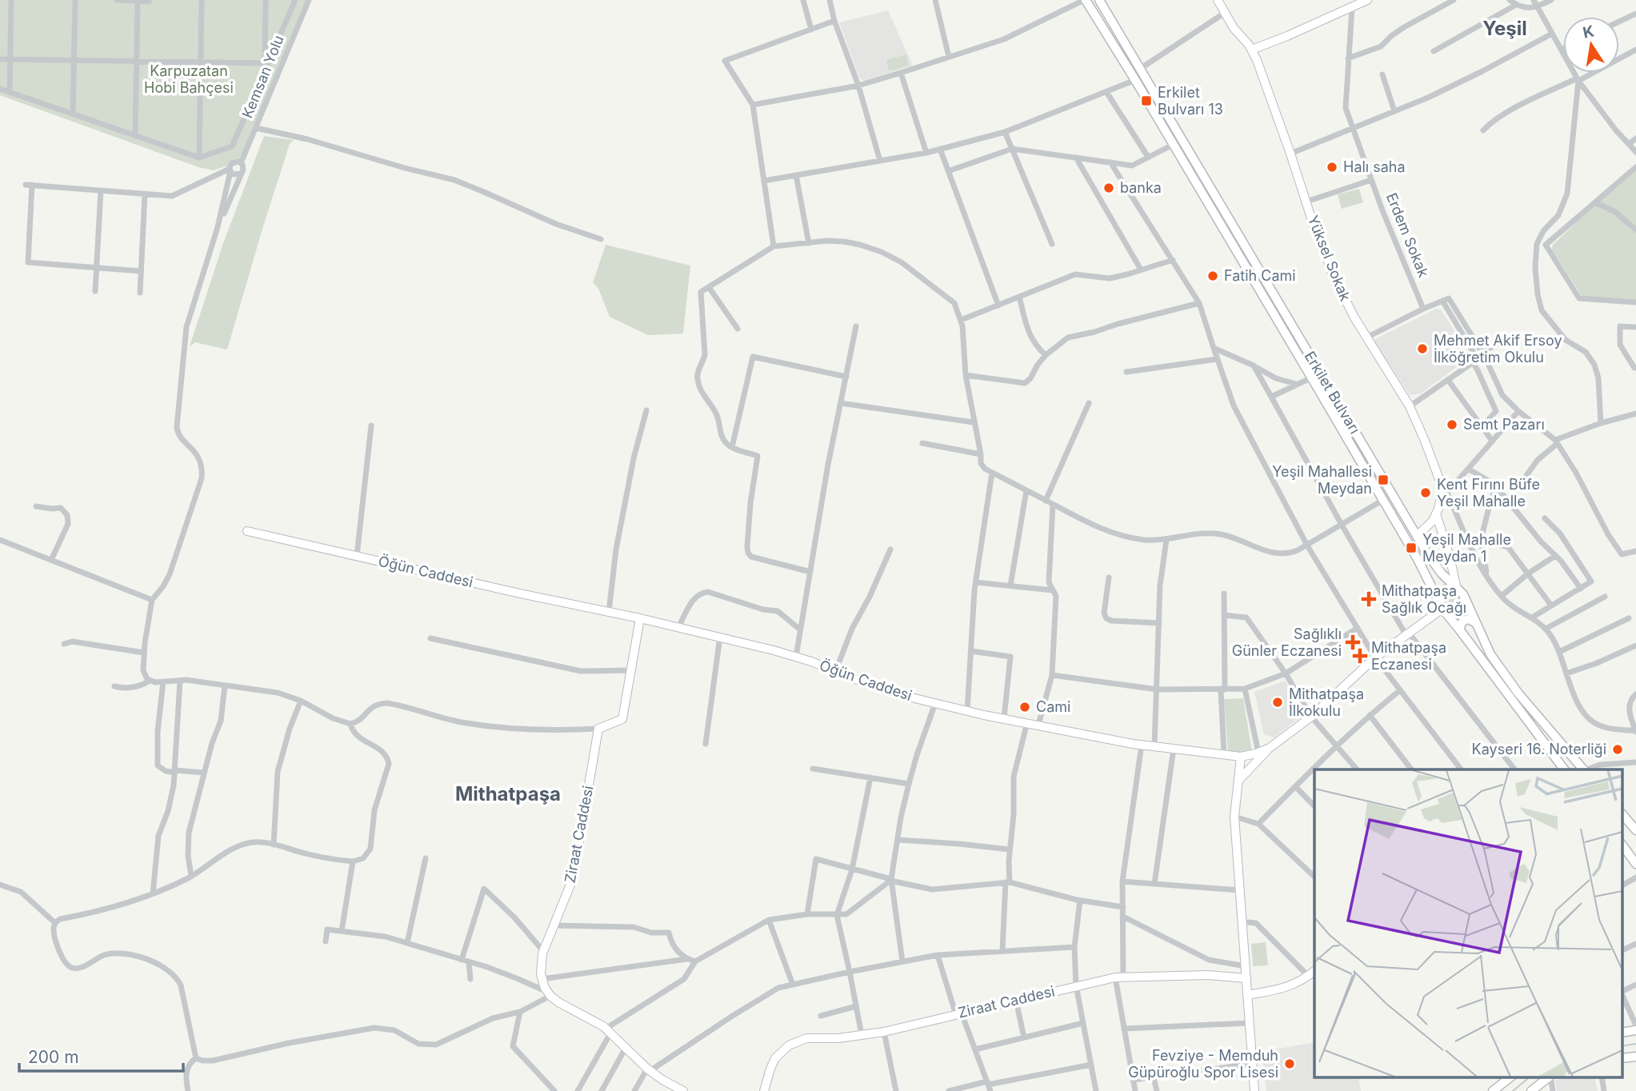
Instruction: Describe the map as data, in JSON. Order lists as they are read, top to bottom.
{
  "streets": {
    "main road": ["Erkilet Bulvarı"],
    "street": [
      "Kemsan Yolu",
      "Erdem Sokak",
      "Yüksel Sokak",
      "Öğün Caddesi",
      "Ziraat Caddesi"
    ]
  },
  "crossings": [
    ["Erkilet Bulvarı", "Öğün Caddesi"]
  ],
  "districts": ["Yeşil", "Mithatpaşa"],
  "parks": ["Karpuzatan Hobi Bahçesi"],
  "places": {
    "transit": ["Erkilet Bulvarı 13", "Yeşil Mahallesi Meydan", "Yeşil Mahalle Meydan 1"],
    "other": [
      "Halı saha",
      "banka",
      "Fatih Cami",
      "Mehmet Akif Ersoy İlköğretim Okulu",
      "Semt Pazarı",
      "Kent Fırını Büfe Yeşil Mahalle",
      "Mithatpaşa İlkokulu",
      "Cami",
      "Kayseri 16. Noterliği",
      "Fevziye - Memduh Güpüroğlu Spor Lisesi"
    ],
    "health": ["Mithatpaşa Sağlık Ocağı", "Sağlıklı Günler Eczanesi", "Mithatpaşa Eczanesi"]
  },
  "scale_bar": "200 m",
  "north": "top"
}
